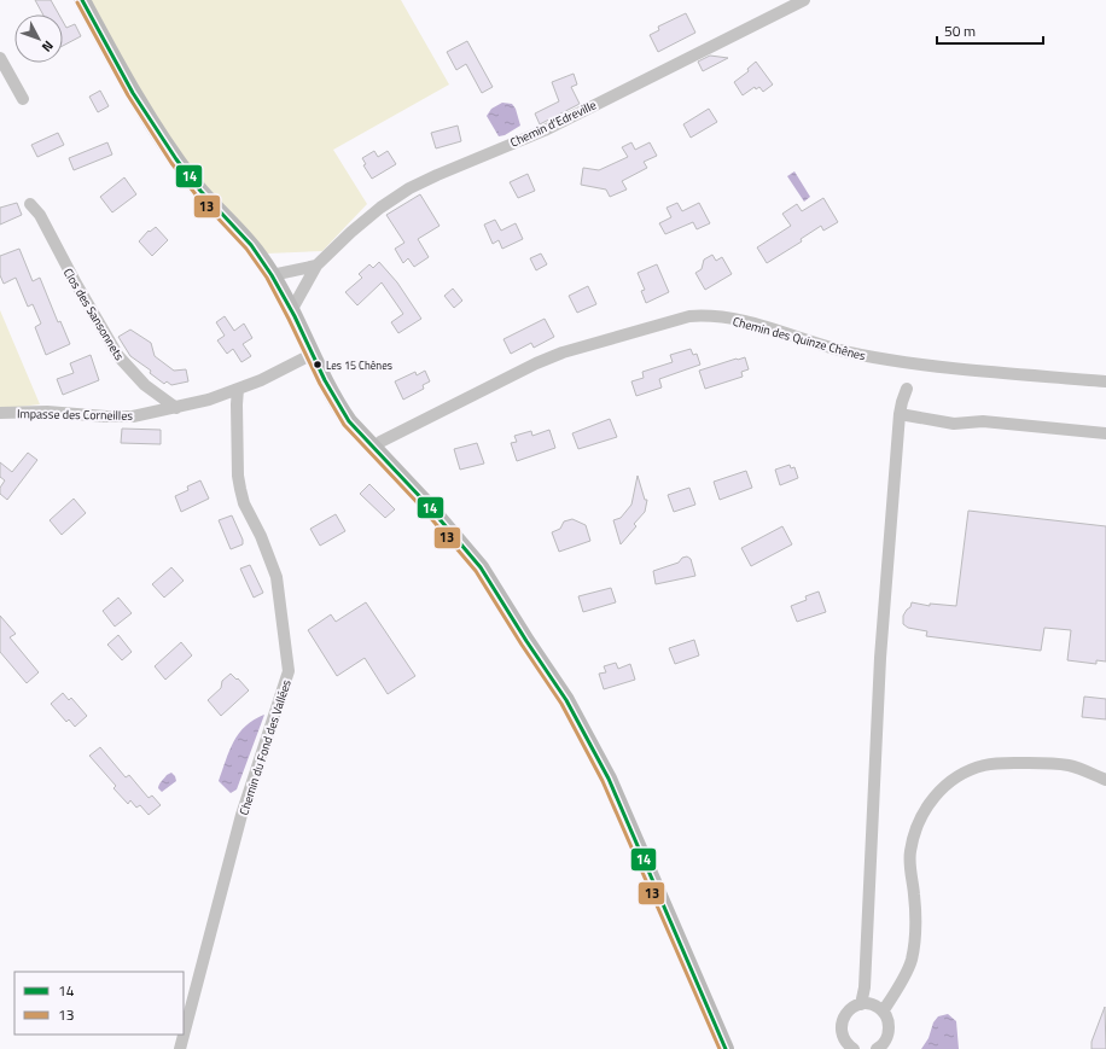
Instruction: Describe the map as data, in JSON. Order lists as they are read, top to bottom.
{
  "streets": {
    "street": [
      "Chemin d'Edreville",
      "Clos des Sansonnets",
      "Chemin des Quinze Chênes",
      "Impasse des Corneilles",
      "Chemin du Fond des Vallées"
    ]
  },
  "crossings": [
    ["Clos des Sansonnets", "Impasse des Corneilles"],
    ["Impasse des Corneilles", "Chemin du Fond des Vallées"]
  ],
  "places": ["Les 15 Chênes"],
  "lines": ["transit line 14", "transit line 13"],
  "legend": ["14", "13"],
  "scale_bar": "50 m",
  "north": "bottom right"
}
